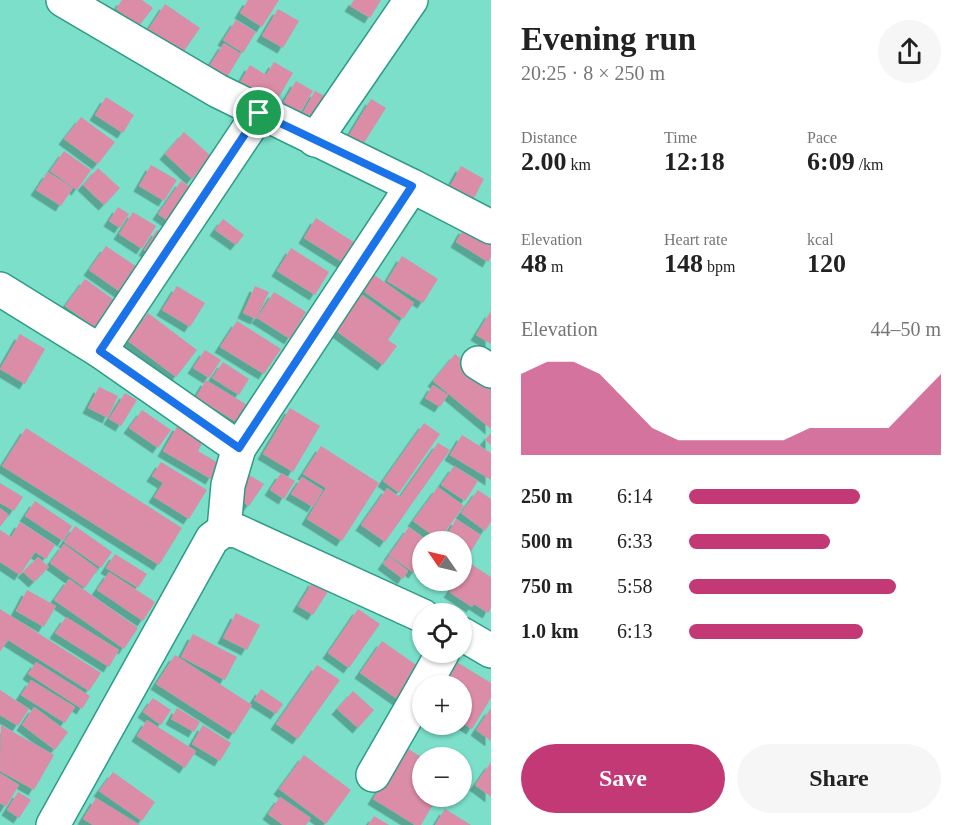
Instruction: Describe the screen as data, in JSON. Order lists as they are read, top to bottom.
{
  "north": "top left",
  "page": {
    "heading": ["Evening run", "20:25 · 8 × 250 m"],
    "stats": [
      ["Distance", "2.00 km"],
      ["Time", "12:18"],
      ["Pace", "6:09 /km"],
      ["Elevation", "48 m"],
      ["Heart rate", "148 bpm"],
      ["kcal", "120"]
    ],
    "chart": ["Elevation", "44–50 m"],
    "list": [
      {
        "name": "250 m",
        "note": "6:14"
      },
      {
        "name": "500 m",
        "note": "6:33"
      },
      {
        "name": "750 m",
        "note": "5:58"
      },
      {
        "name": "1.0 km",
        "note": "6:13"
      }
    ],
    "map_buttons": ["+", "−"],
    "buttons": ["Save", "Share"]
  }
}
